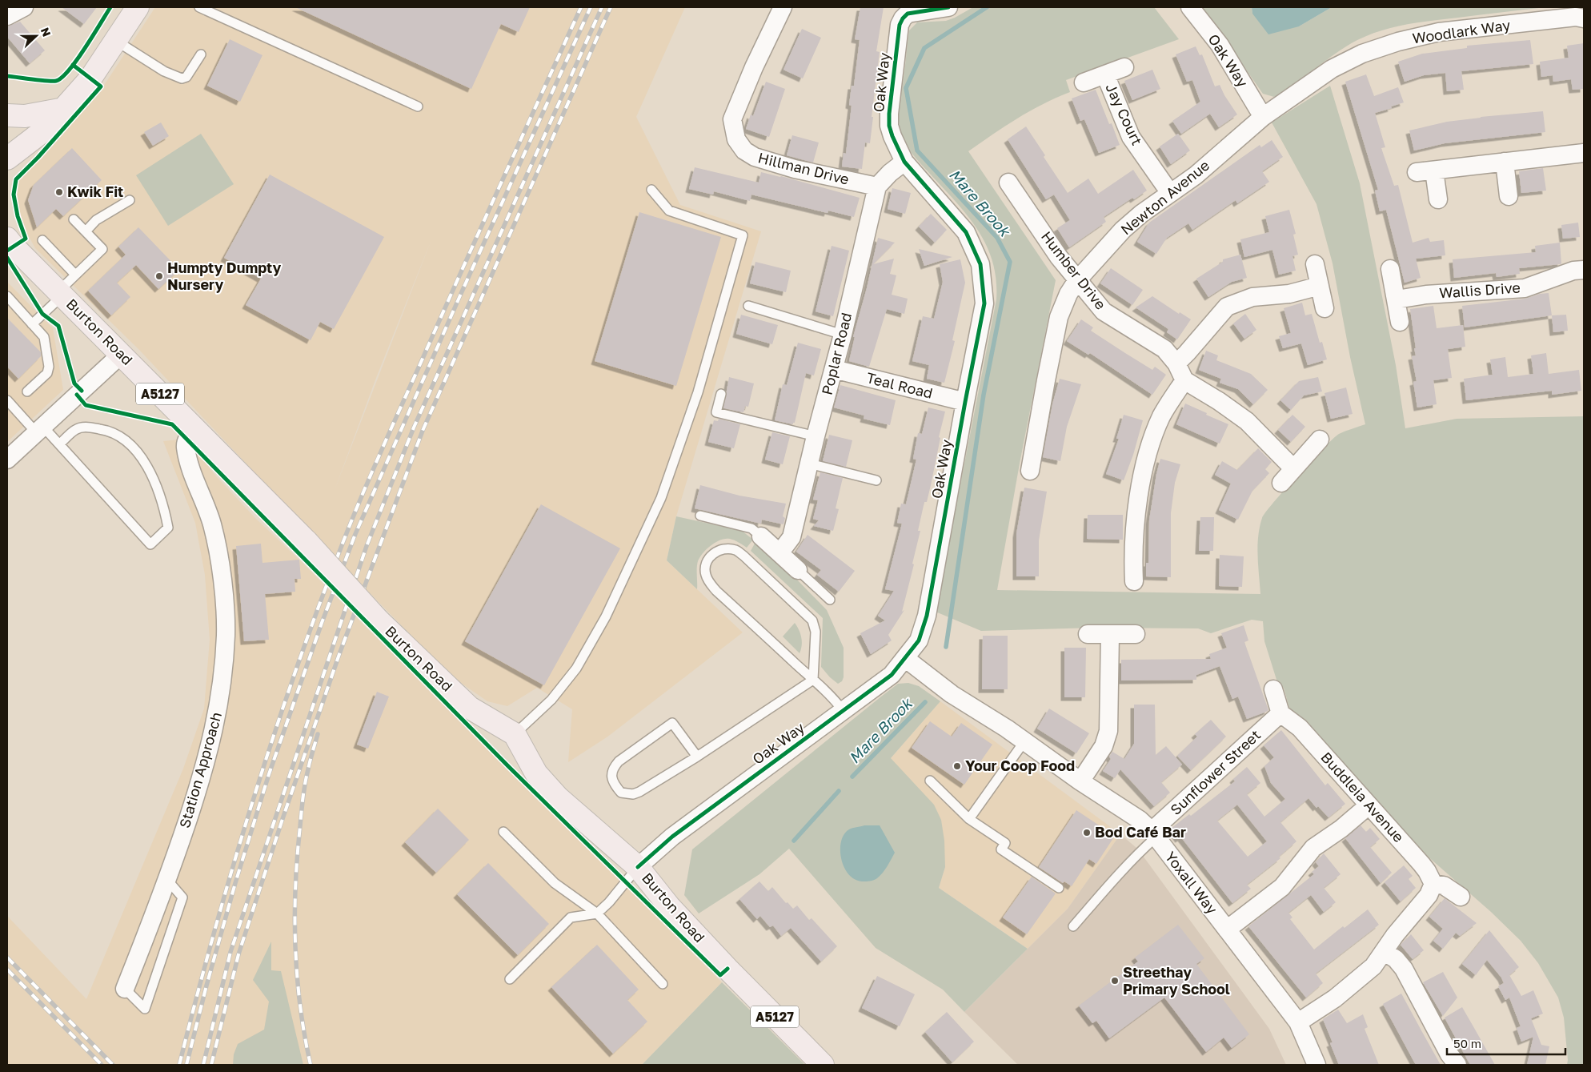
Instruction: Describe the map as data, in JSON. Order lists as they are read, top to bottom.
{
  "streets": {
    "highway": ["Burton Road", "A5127"],
    "street": [
      "Woodlark Way",
      "Oak Way",
      "Jay Court",
      "Hillman Drive",
      "Newton Avenue",
      "Humber Drive",
      "Wallis Drive",
      "Poplar Road",
      "Teal Road",
      "Station Approach",
      "Sunflower Street",
      "Buddleia Avenue",
      "Yoxall Way"
    ]
  },
  "crossings": [
    ["Woodlark Way", "Oak Way"],
    ["Woodlark Way", "Newton Avenue"],
    ["Oak Way", "Newton Avenue"],
    ["Oak Way", "Burton Road"],
    ["Oak Way", "Teal Road"],
    ["Oak Way", "Yoxall Way"],
    ["Jay Court", "Newton Avenue"],
    ["Hillman Drive", "Poplar Road"],
    ["Newton Avenue", "Humber Drive"],
    ["Burton Road", "Station Approach"],
    ["Poplar Road", "Teal Road"],
    ["Sunflower Street", "Buddleia Avenue"],
    ["Sunflower Street", "Yoxall Way"]
  ],
  "water": ["Mare Brook"],
  "places": [
    "Kwik Fit",
    "Humpty Dumpty Nursery",
    "Your Coop Food",
    "Bod Café Bar",
    "Streethay Primary School"
  ],
  "scale_bar": "50 m",
  "north": "right"
}
